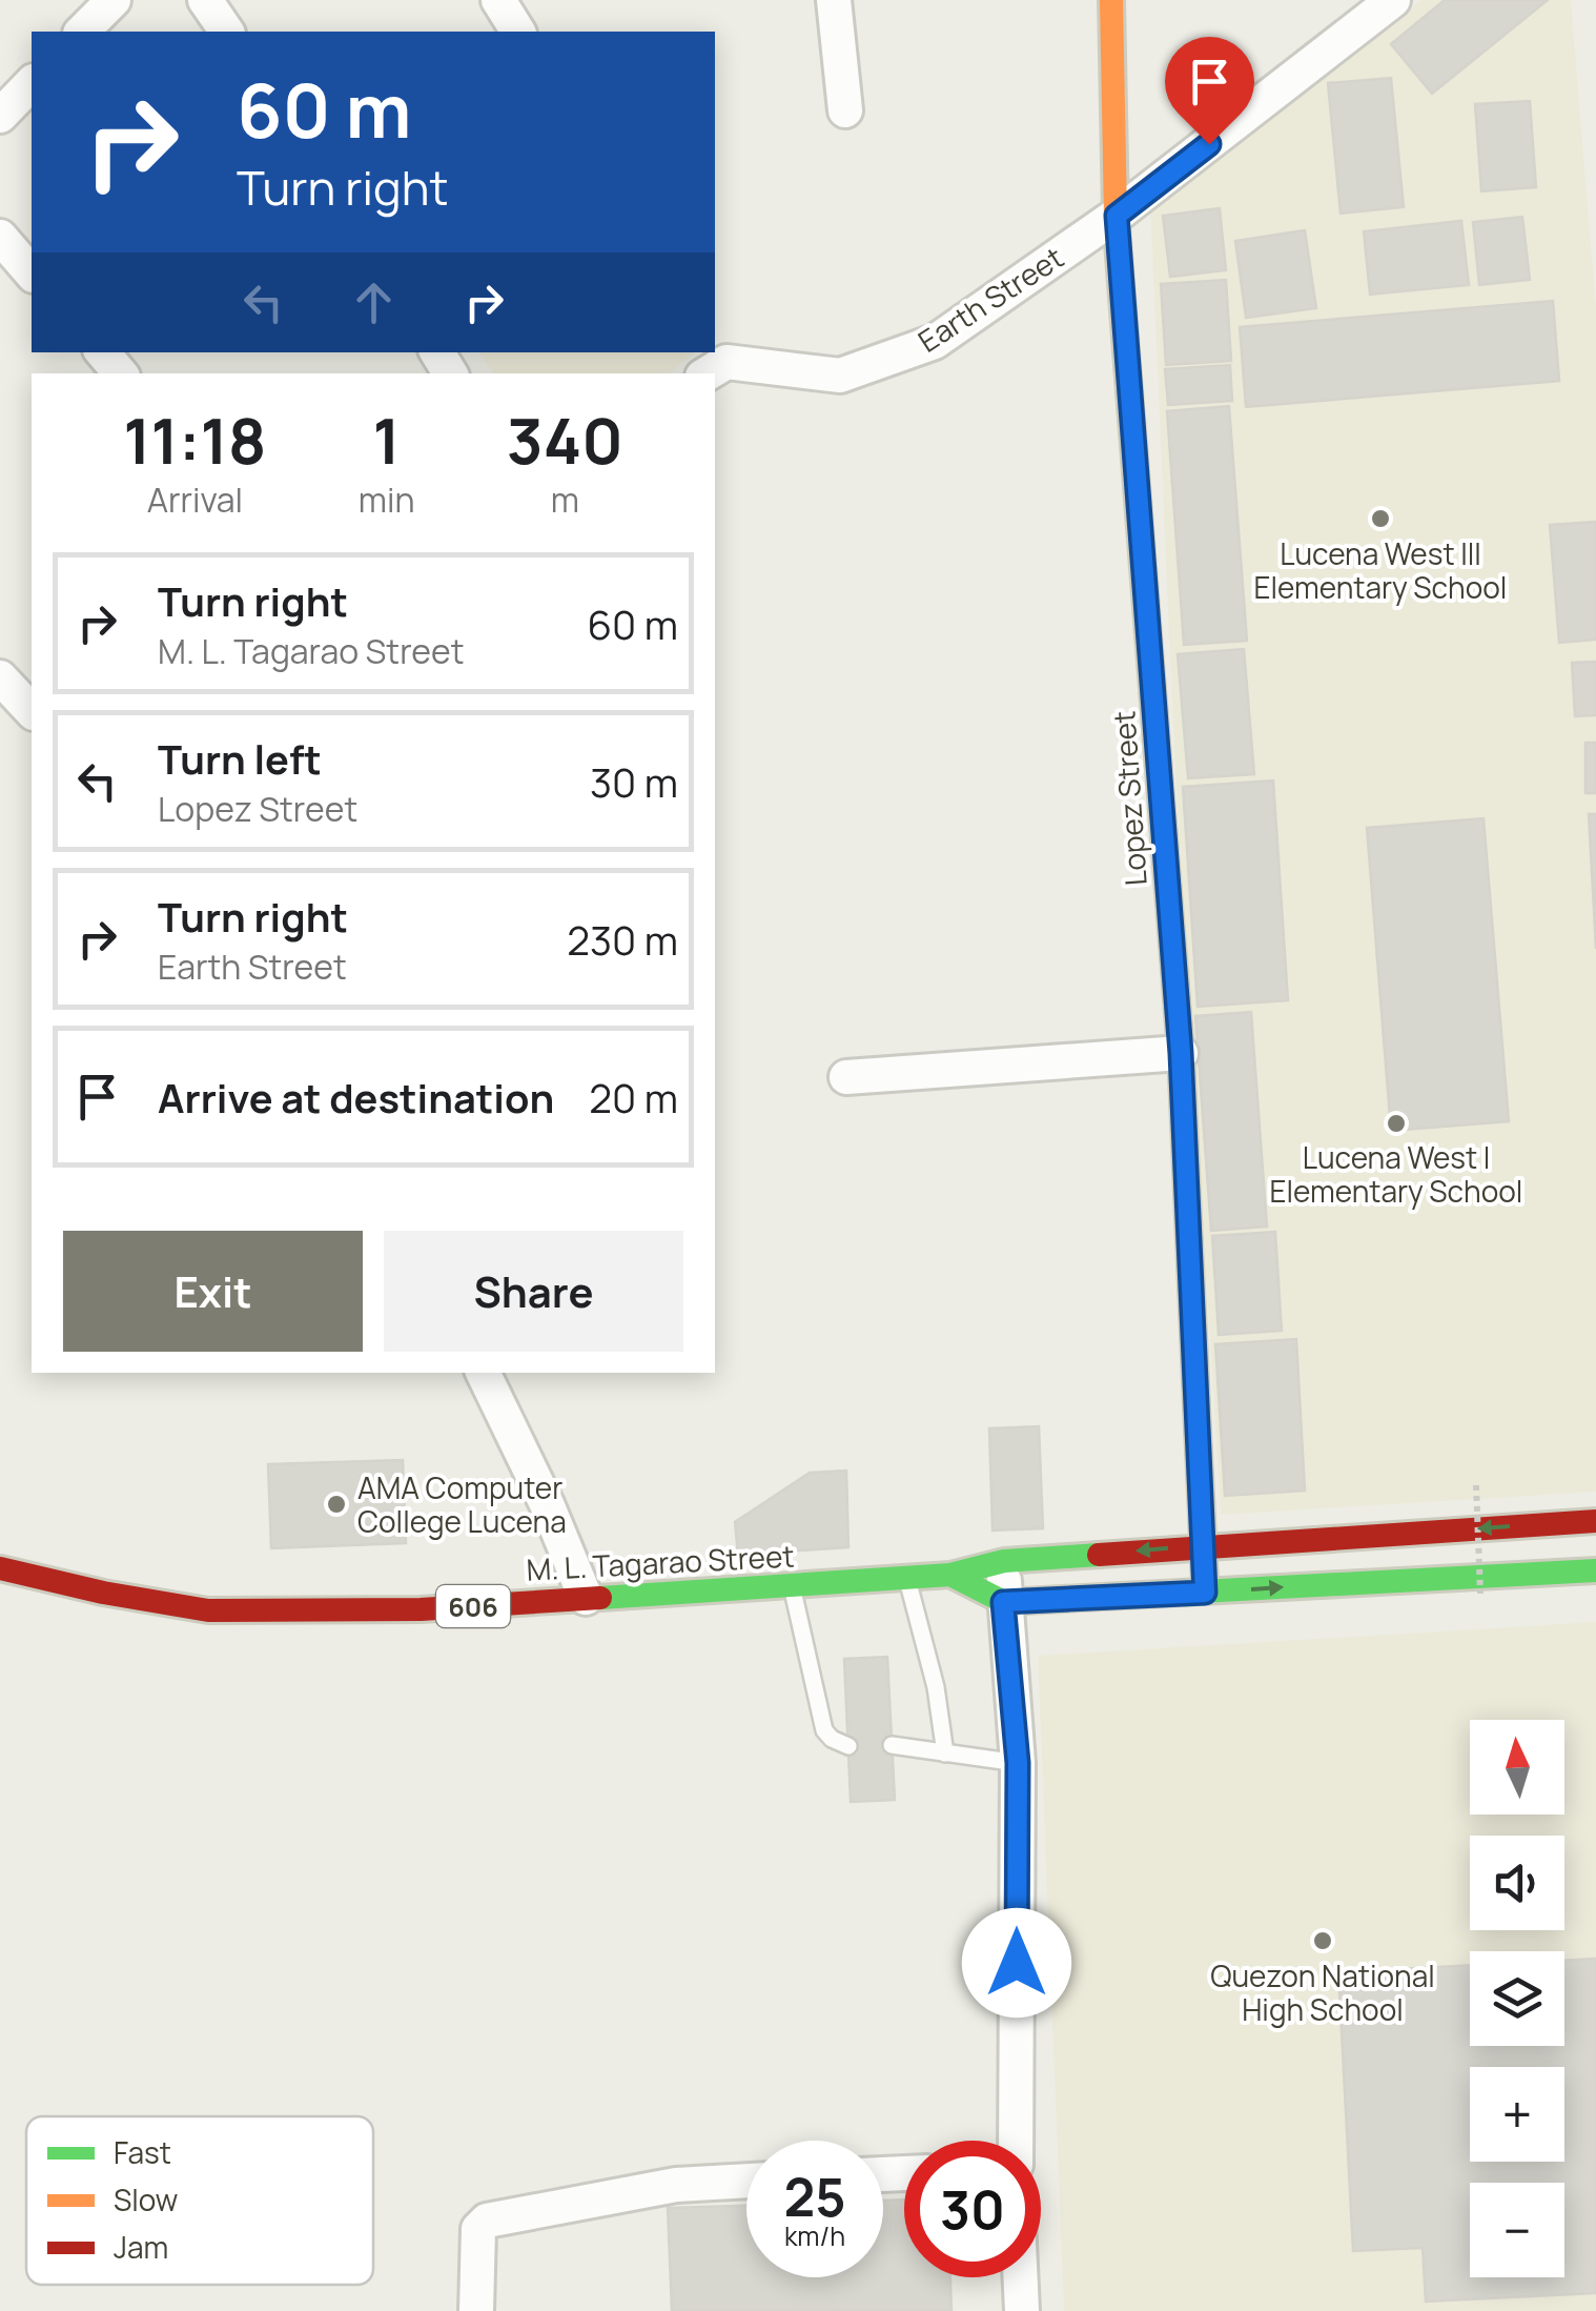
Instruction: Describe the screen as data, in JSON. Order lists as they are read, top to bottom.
{
  "streets": {
    "main road": ["Lopez Street", "M. L. Tagarao Street", "606"],
    "street": ["Earth Street"]
  },
  "crossings": [
    ["Earth Street", "Lopez Street"],
    ["Lopez Street", "M. L. Tagarao Street"]
  ],
  "places": [
    "Lucena West III Elementary School",
    "Lucena West I Elementary School",
    "AMA Computer College Lucena",
    "Quezon National High School"
  ],
  "legend": ["Fast", "Slow", "Jam"],
  "north": "top",
  "page": {
    "turn": ["60 m", "Turn right"],
    "eta": [
      "11:18",
      "Arrival",
      "1",
      "min",
      "340",
      "m"
    ],
    "list": [
      {
        "name": "Turn right",
        "note": "M. L. Tagarao Street",
        "value": "60 m"
      },
      {
        "name": "Turn left",
        "note": "Lopez Street",
        "value": "30 m"
      },
      {
        "name": "Turn right",
        "note": "Earth Street",
        "value": "230 m"
      },
      {
        "name": "Arrive at destination",
        "value": "20 m"
      }
    ],
    "buttons": ["Exit", "Share"],
    "map_buttons": ["+", "−"],
    "speed": "25 km/h",
    "limit": "30"
  }
}
